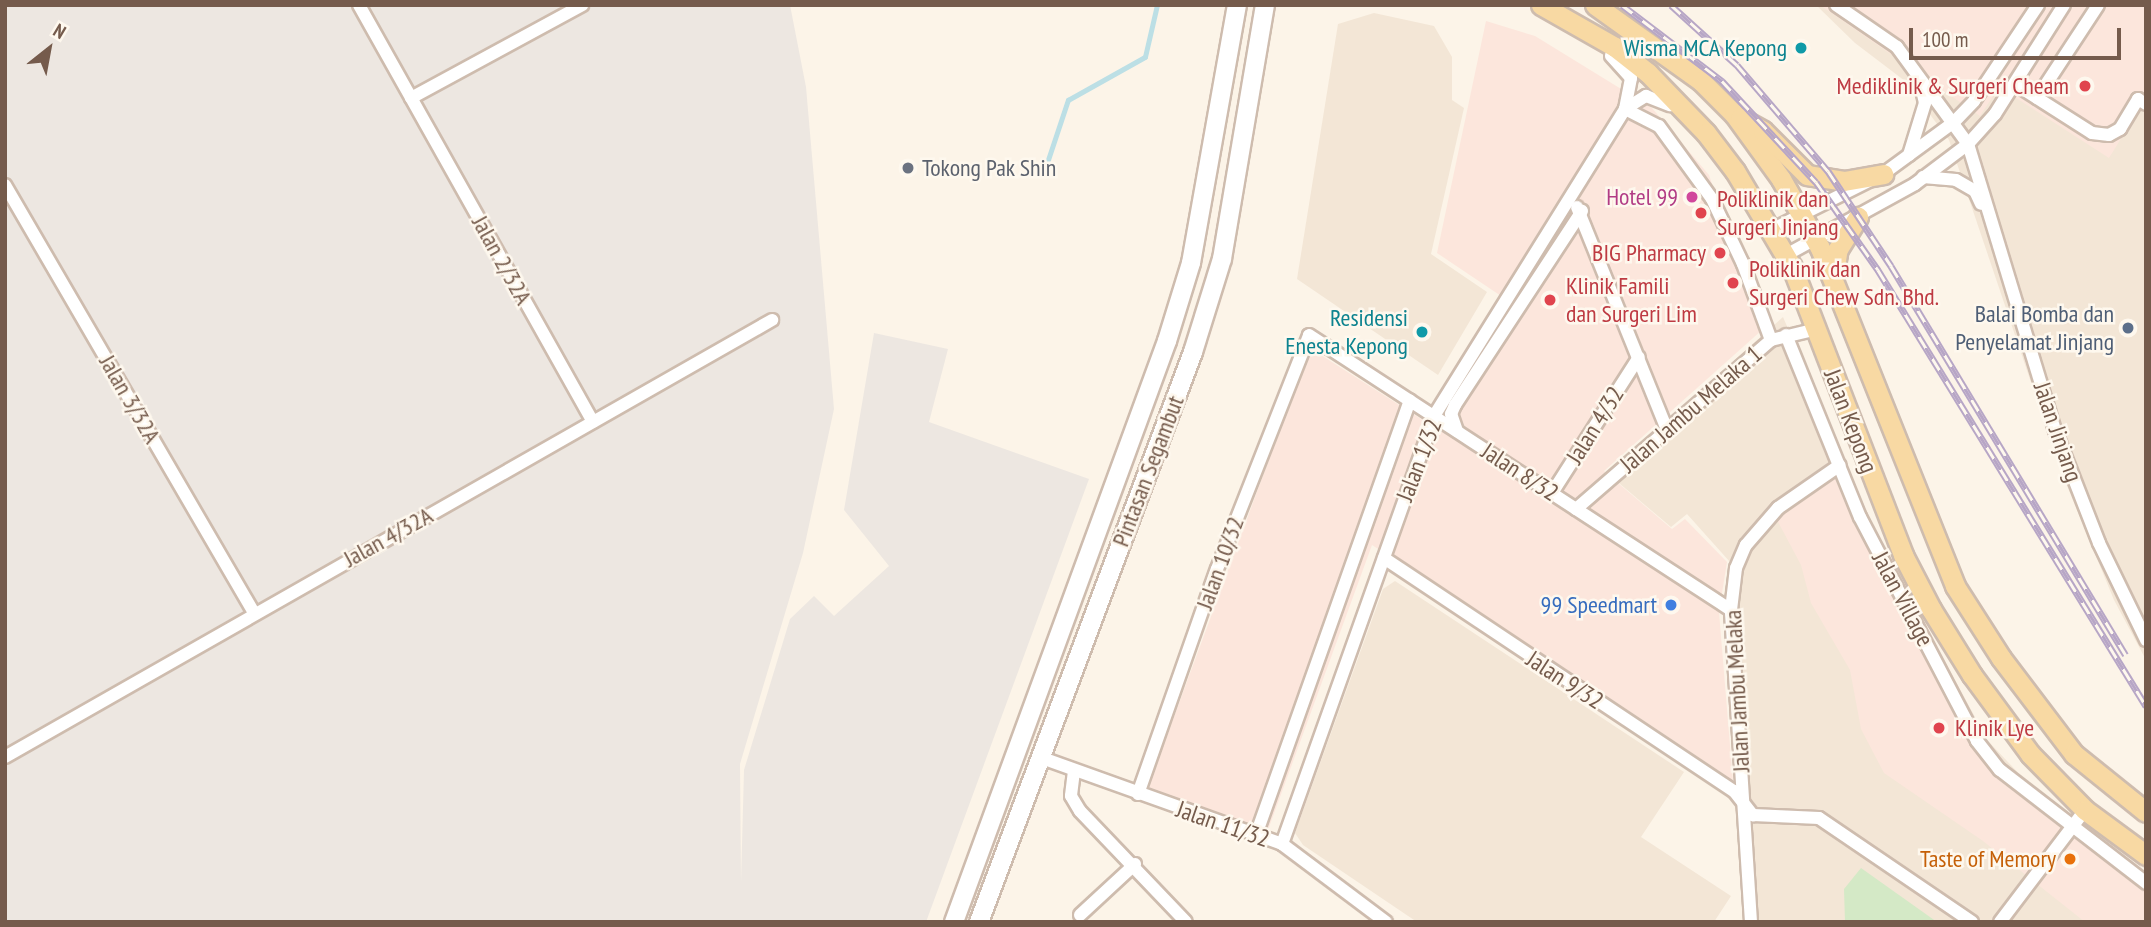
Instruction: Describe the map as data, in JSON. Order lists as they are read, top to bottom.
{
  "streets": {
    "main road": ["Jalan Kepong", "Pintasan Segambut"],
    "street": [
      "Jalan 2/32A",
      "Jalan 3/32A",
      "Jalan Jambu Melaka 1",
      "Jalan 4/32",
      "Jalan Jinjang",
      "Jalan 1/32",
      "Jalan 8/32",
      "Jalan 4/32A",
      "Jalan 10/32",
      "Jalan Village",
      "Jalan 9/32",
      "Jalan Jambu Melaka",
      "Jalan 11/32"
    ]
  },
  "crossings": [
    ["Jalan 2/32A", "Jalan 4/32A"],
    ["Jalan 3/32A", "Jalan 4/32A"],
    ["Jalan Jambu Melaka 1", "Jalan Kepong"],
    ["Jalan Jambu Melaka 1", "Jalan 8/32"],
    ["Jalan Jambu Melaka 1", "Jalan Village"],
    ["Jalan 4/32", "Jalan 8/32"],
    ["Jalan 1/32", "Jalan 8/32"],
    ["Jalan 1/32", "Jalan 9/32"],
    ["Jalan 1/32", "Jalan 11/32"],
    ["Pintasan Segambut", "Jalan 11/32"],
    ["Jalan 8/32", "Jalan 10/32"],
    ["Jalan 8/32", "Jalan Jambu Melaka"],
    ["Jalan 10/32", "Jalan 11/32"],
    ["Jalan Village", "Jalan Jambu Melaka"],
    ["Jalan 9/32", "Jalan Jambu Melaka"]
  ],
  "places": [
    "Wisma MCA Kepong",
    "Mediklinik & Surgeri Cheam",
    "Tokong Pak Shin",
    "Hotel 99",
    "Poliklinik dan Surgeri Jinjang",
    "BIG Pharmacy",
    "Poliklinik dan Surgeri Chew Sdn. Bhd.",
    "Klinik Famili dan Surgeri Lim",
    "Balai Bomba dan Penyelamat Jinjang",
    "Residensi Enesta Kepong",
    "99 Speedmart",
    "Klinik Lye",
    "Taste of Memory"
  ],
  "scale_bar": "100 m",
  "north": "top right"
}
